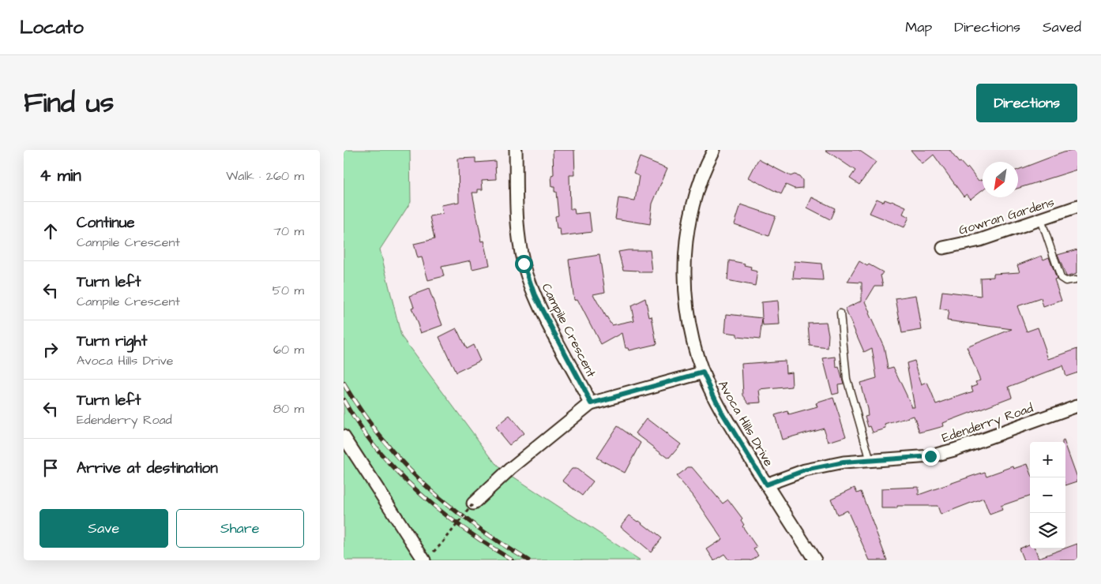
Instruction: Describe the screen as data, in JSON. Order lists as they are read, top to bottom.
{
  "streets": {
    "street": [
      "Gowran Gardens",
      "Campile Crescent",
      "Edenderry Road",
      "Avoca Hills Drive"
    ]
  },
  "crossings": [
    ["Edenderry Road", "Avoca Hills Drive"]
  ],
  "north": "bottom left",
  "page": {
    "header": "Locato",
    "nav": ["Map", "Directions", "Saved"],
    "title": "Find us",
    "buttons": [
      "Directions",
      ["Save", "Share"]
    ],
    "heading": ["4 min", "Walk · 260 m"],
    "list": [
      ["Continue", "Campile Crescent", "70 m"],
      ["Turn left", "Campile Crescent", "50 m"],
      ["Turn right", "Avoca Hills Drive", "60 m"],
      ["Turn left", "Edenderry Road", "80 m"],
      "Arrive at destination"
    ],
    "map_buttons": ["+", "−"]
  }
}
